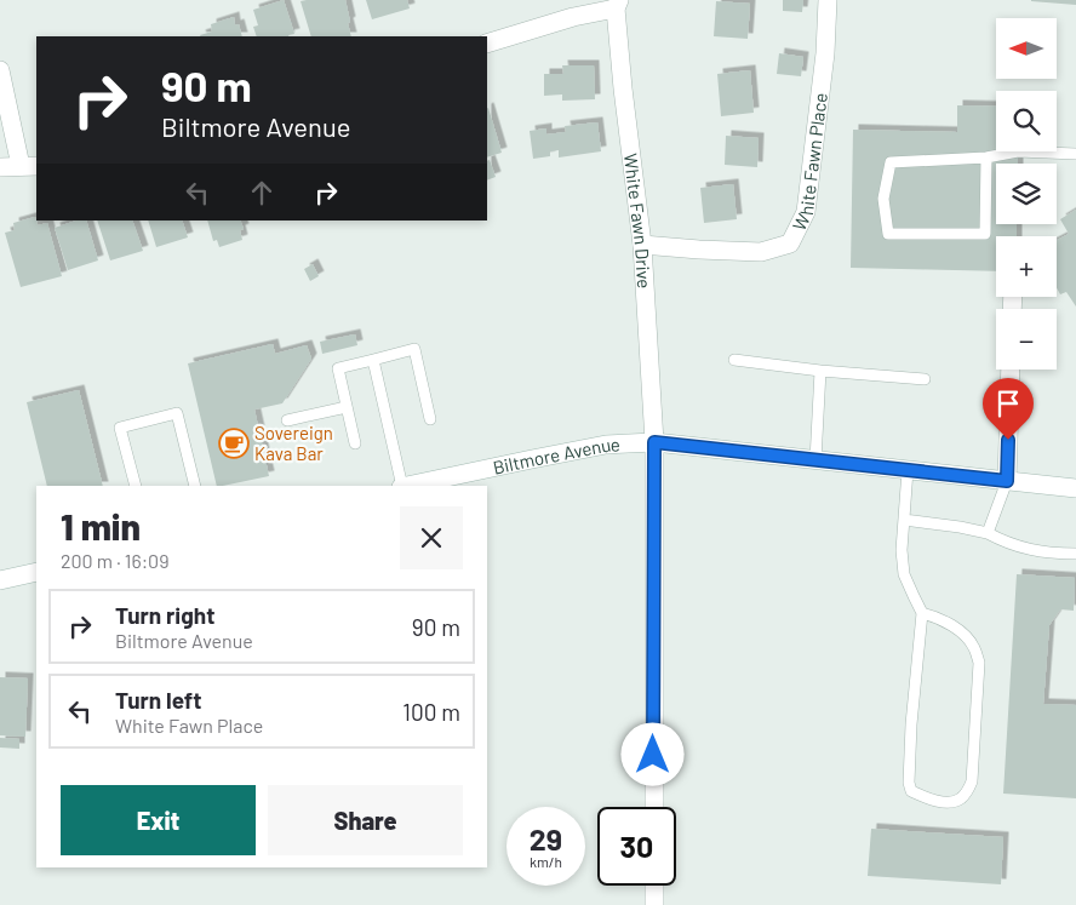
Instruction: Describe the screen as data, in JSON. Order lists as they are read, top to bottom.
{
  "streets": {
    "street": ["White Fawn Place", "White Fawn Drive", "Biltmore Avenue"]
  },
  "crossings": [
    ["White Fawn Place", "White Fawn Drive"],
    ["White Fawn Drive", "Biltmore Avenue"]
  ],
  "places": {
    "cafe": ["Sovereign Kava Bar"]
  },
  "north": "left",
  "page": {
    "map_buttons": ["+", "−"],
    "turn": ["90 m", "Biltmore Avenue"],
    "heading": ["1 min", "200 m · 16:09"],
    "list": [
      {
        "name": "Turn right",
        "note": "Biltmore Avenue",
        "value": "90 m"
      },
      {
        "name": "Turn left",
        "note": "White Fawn Place",
        "value": "100 m"
      }
    ],
    "buttons": ["Exit", "Share"],
    "speed": "29 km/h",
    "limit": "30"
  }
}
